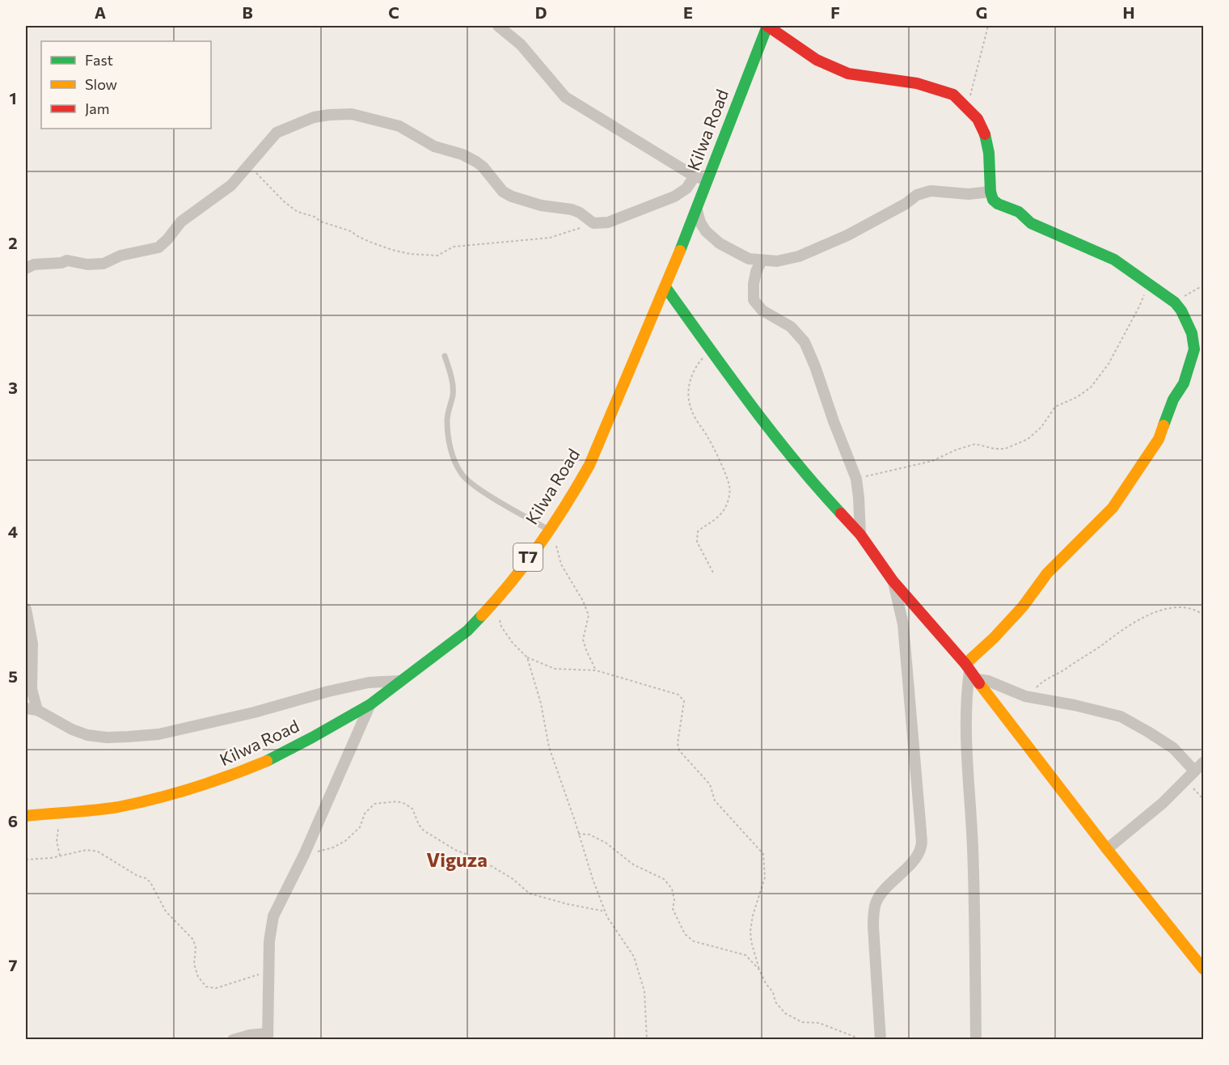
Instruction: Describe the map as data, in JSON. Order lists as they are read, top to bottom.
{
  "streets": {
    "main road": ["Kilwa Road", "T7"]
  },
  "districts": ["Viguza"],
  "legend": ["Fast", "Slow", "Jam"],
  "grid": {
    "columns": [
      "A",
      "B",
      "C",
      "D",
      "E",
      "F",
      "G",
      "H"
    ],
    "rows": [
      "1",
      "2",
      "3",
      "4",
      "5",
      "6",
      "7"
    ]
  }
}
